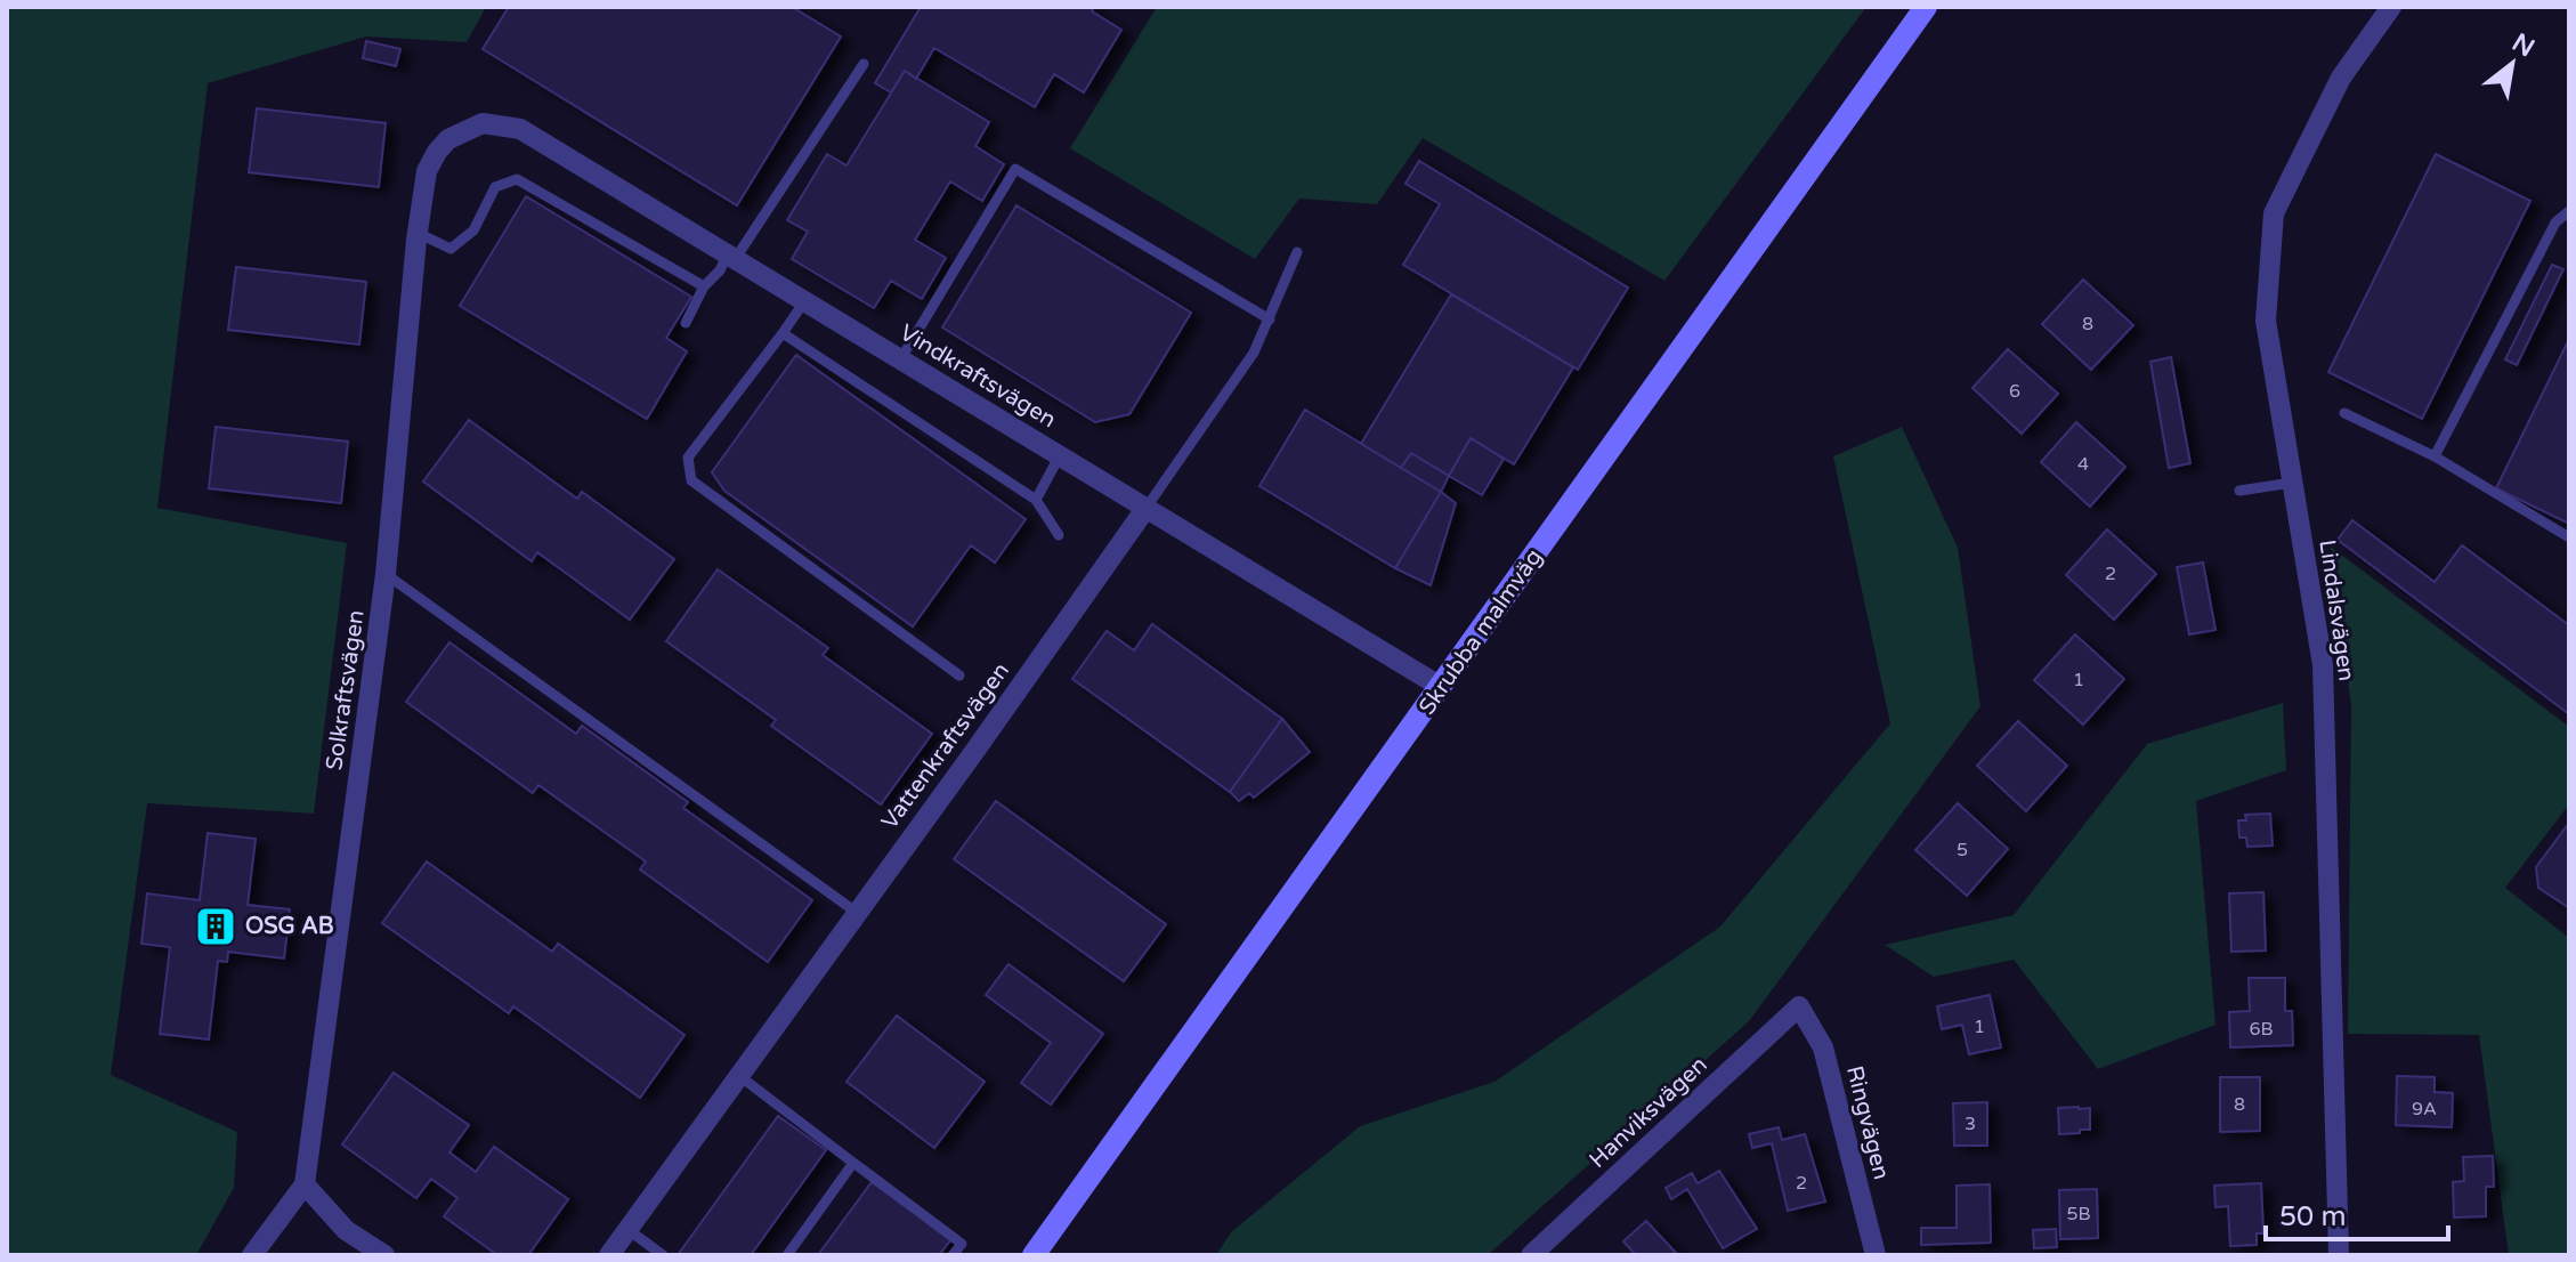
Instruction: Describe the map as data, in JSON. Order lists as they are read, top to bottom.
{
  "streets": {
    "street": [
      "Vindkraftsvägen",
      "Lindalsvägen",
      "Skrubba malmväg",
      "Solkraftsvägen",
      "Vattenkraftsvägen",
      "Hanviksvägen",
      "Ringvägen"
    ]
  },
  "crossings": [
    ["Vindkraftsvägen", "Skrubba malmväg"],
    ["Vindkraftsvägen", "Solkraftsvägen"],
    ["Vindkraftsvägen", "Vattenkraftsvägen"],
    ["Hanviksvägen", "Ringvägen"]
  ],
  "places": {
    "building": ["OSG AB"]
  },
  "house_numbers": [
    "8",
    "6",
    "4",
    "2",
    "1",
    "5",
    "1",
    "6B",
    "8",
    "9A",
    "3",
    "2",
    "5B"
  ],
  "scale_bar": "50 m",
  "north": "top right"
}
